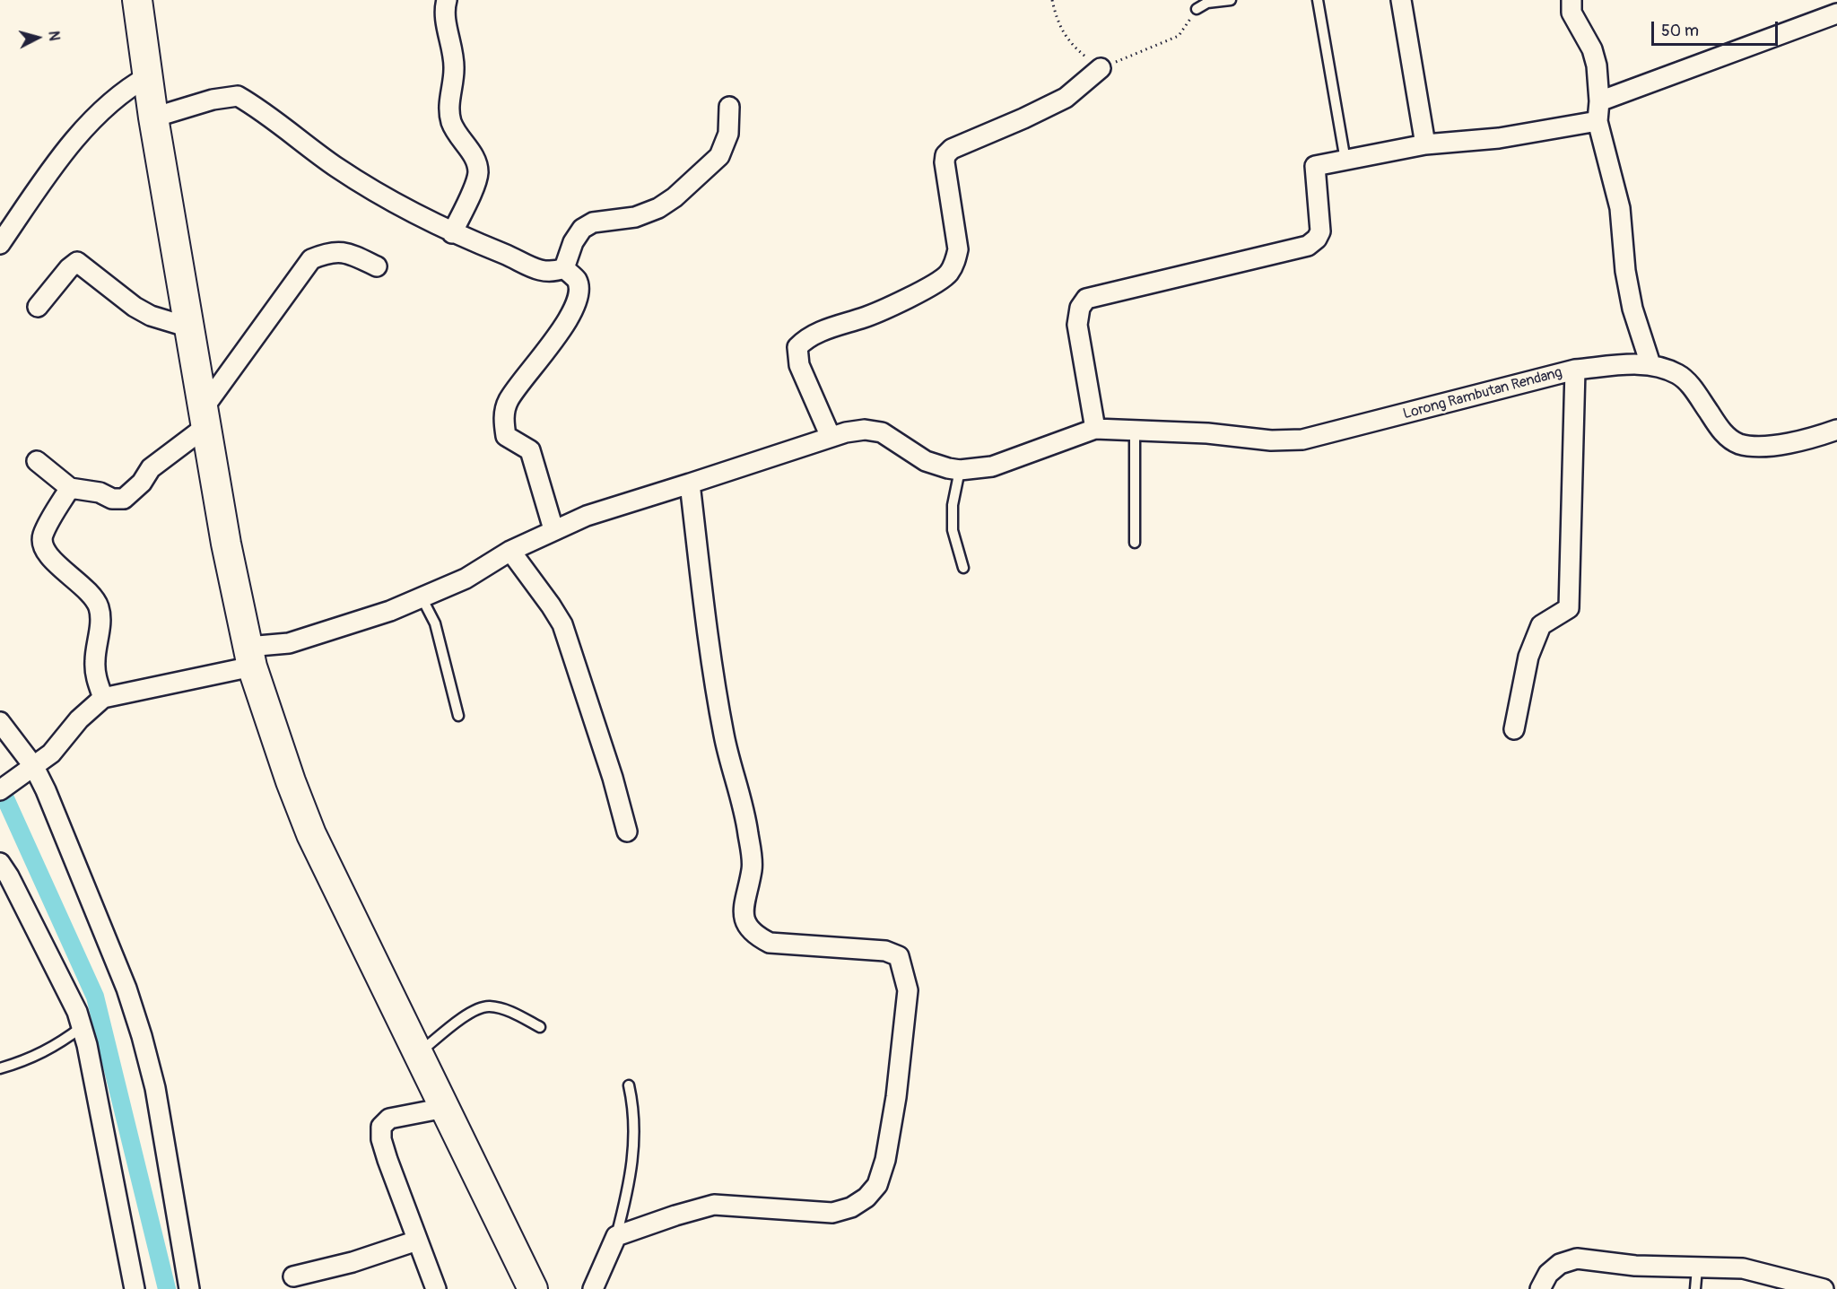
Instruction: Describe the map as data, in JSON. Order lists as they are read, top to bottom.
{
  "streets": {
    "street": ["Lorong Rambutan Rendang"]
  },
  "scale_bar": "50 m",
  "north": "right"
}
